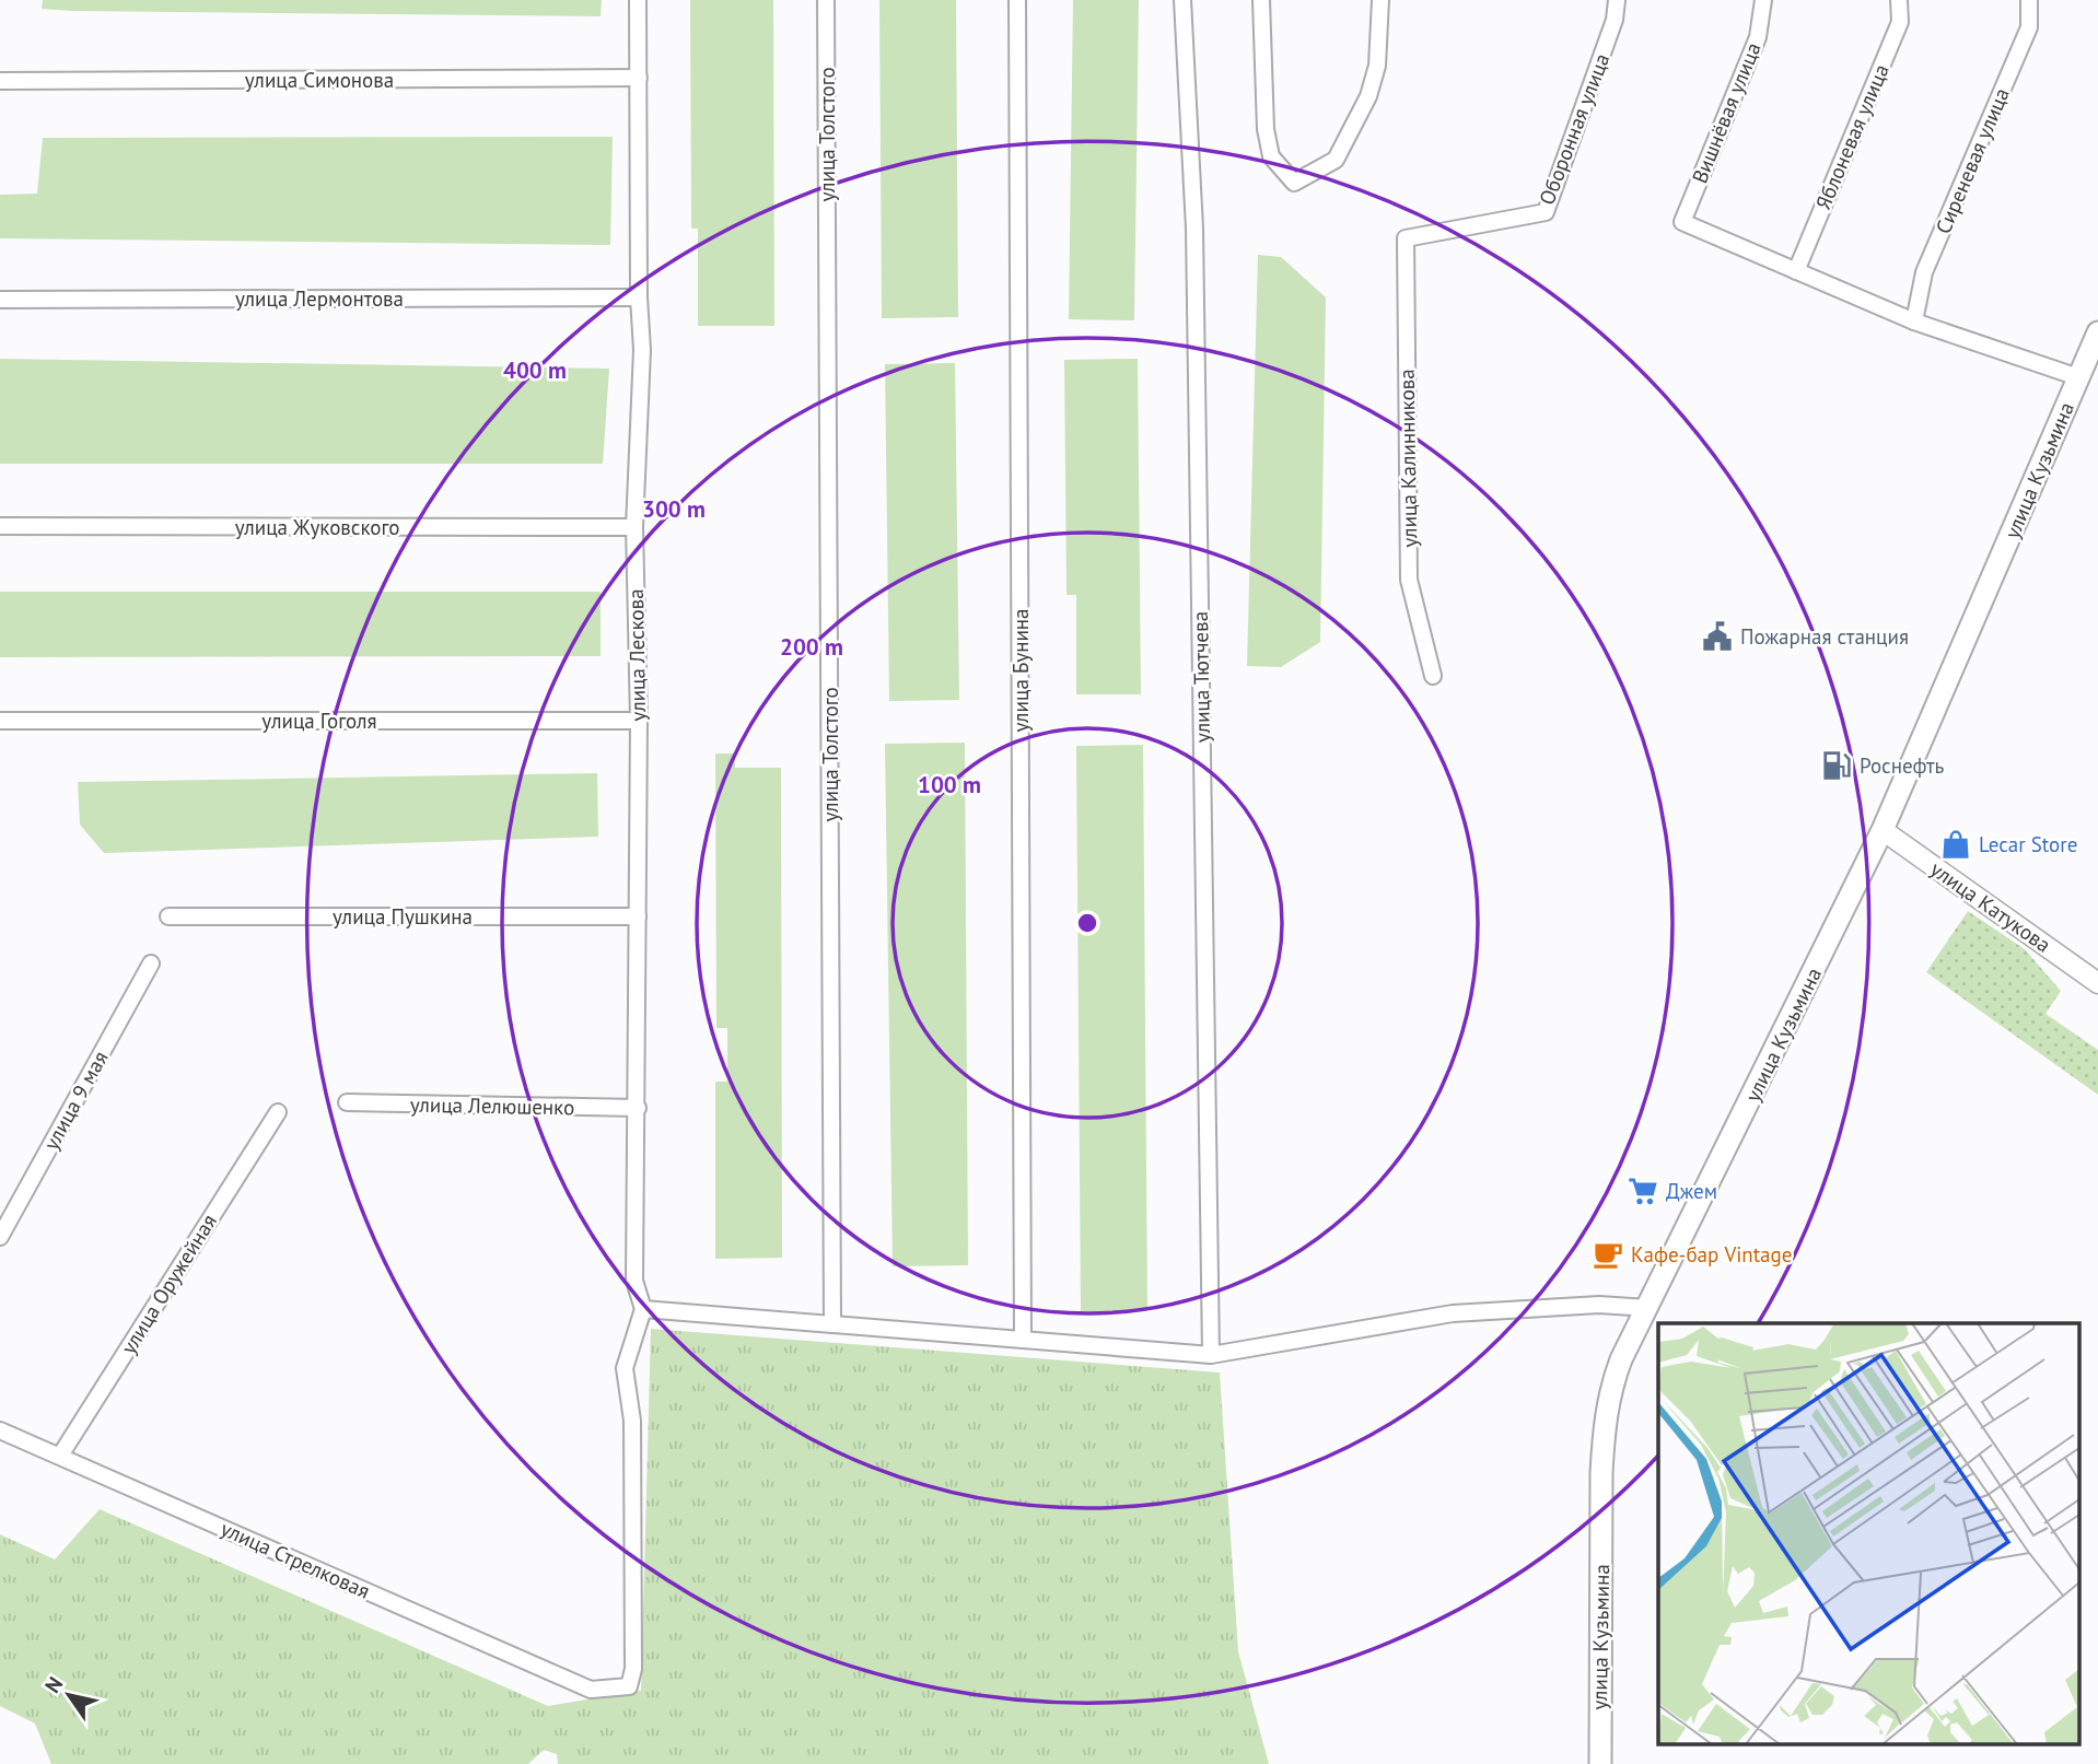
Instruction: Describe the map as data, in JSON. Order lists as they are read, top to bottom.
{
  "streets": {
    "main road": ["улица Кузьмина"],
    "street": [
      "улица Симонова",
      "Вишнёвая улица",
      "Оборонная улица",
      "улица Толстого",
      "Яблоневая улица",
      "Сиреневая улица",
      "улица Лермонтова",
      "улица Калинникова",
      "улица Жуковского",
      "улица Лескова",
      "улица Бунина",
      "улица Тютчева",
      "улица Гоголя",
      "улица Катукова",
      "улица Пушкина",
      "улица 9 мая",
      "улица Лелюшенко",
      "улица Оружейная",
      "улица Стрелковая"
    ]
  },
  "crossings": [
    ["улица Симонова", "улица Лескова"],
    ["Вишнёвая улица", "Яблоневая улица"],
    ["Оборонная улица", "улица Калинникова"],
    ["улица Лермонтова", "улица Лескова"],
    ["улица Кузьмина", "улица Катукова"],
    ["улица Жуковского", "улица Лескова"],
    ["улица Лескова", "улица Гоголя"],
    ["улица Лескова", "улица Пушкина"],
    ["улица Лескова", "улица Лелюшенко"],
    ["улица Лескова", "улица Стрелковая"],
    ["улица Оружейная", "улица Стрелковая"]
  ],
  "places": {
    "public building": ["Пожарная станция"],
    "fuel station": ["Роснефть"],
    "shop": ["Lecar Store"],
    "supermarket": ["Джем"],
    "cafe": ["Кафе-бар Vintage"]
  },
  "north": "top left",
  "rings": [
    "400 m",
    "300 m",
    "200 m",
    "100 m"
  ]
}
